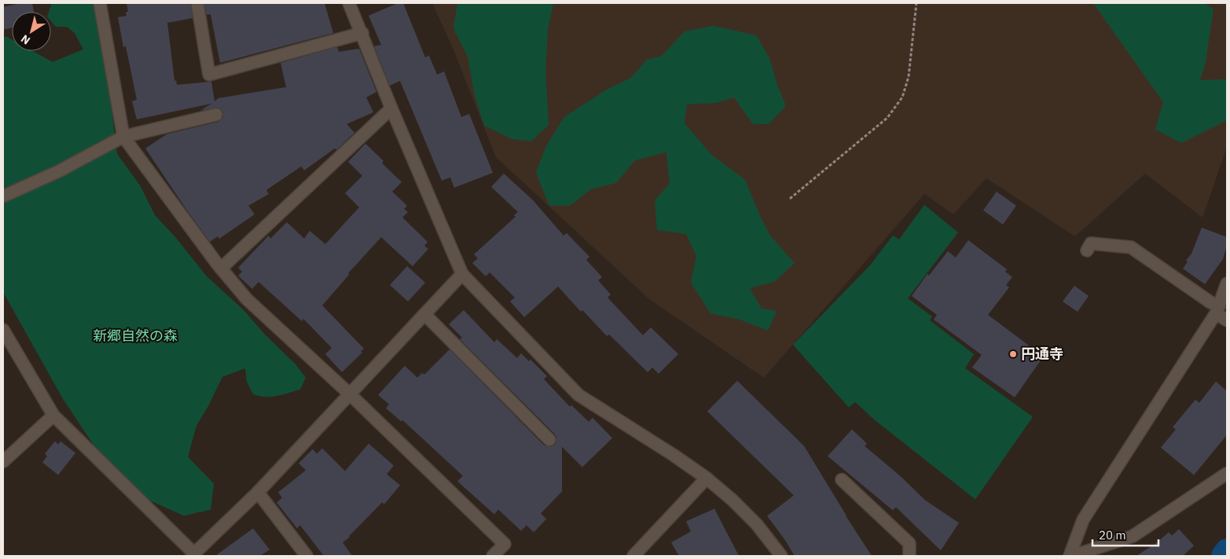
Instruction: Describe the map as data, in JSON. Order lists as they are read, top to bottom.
{
  "parks": ["新郷自然の森"],
  "places": ["円通寺"],
  "scale_bar": "20 m",
  "north": "bottom left"
}
